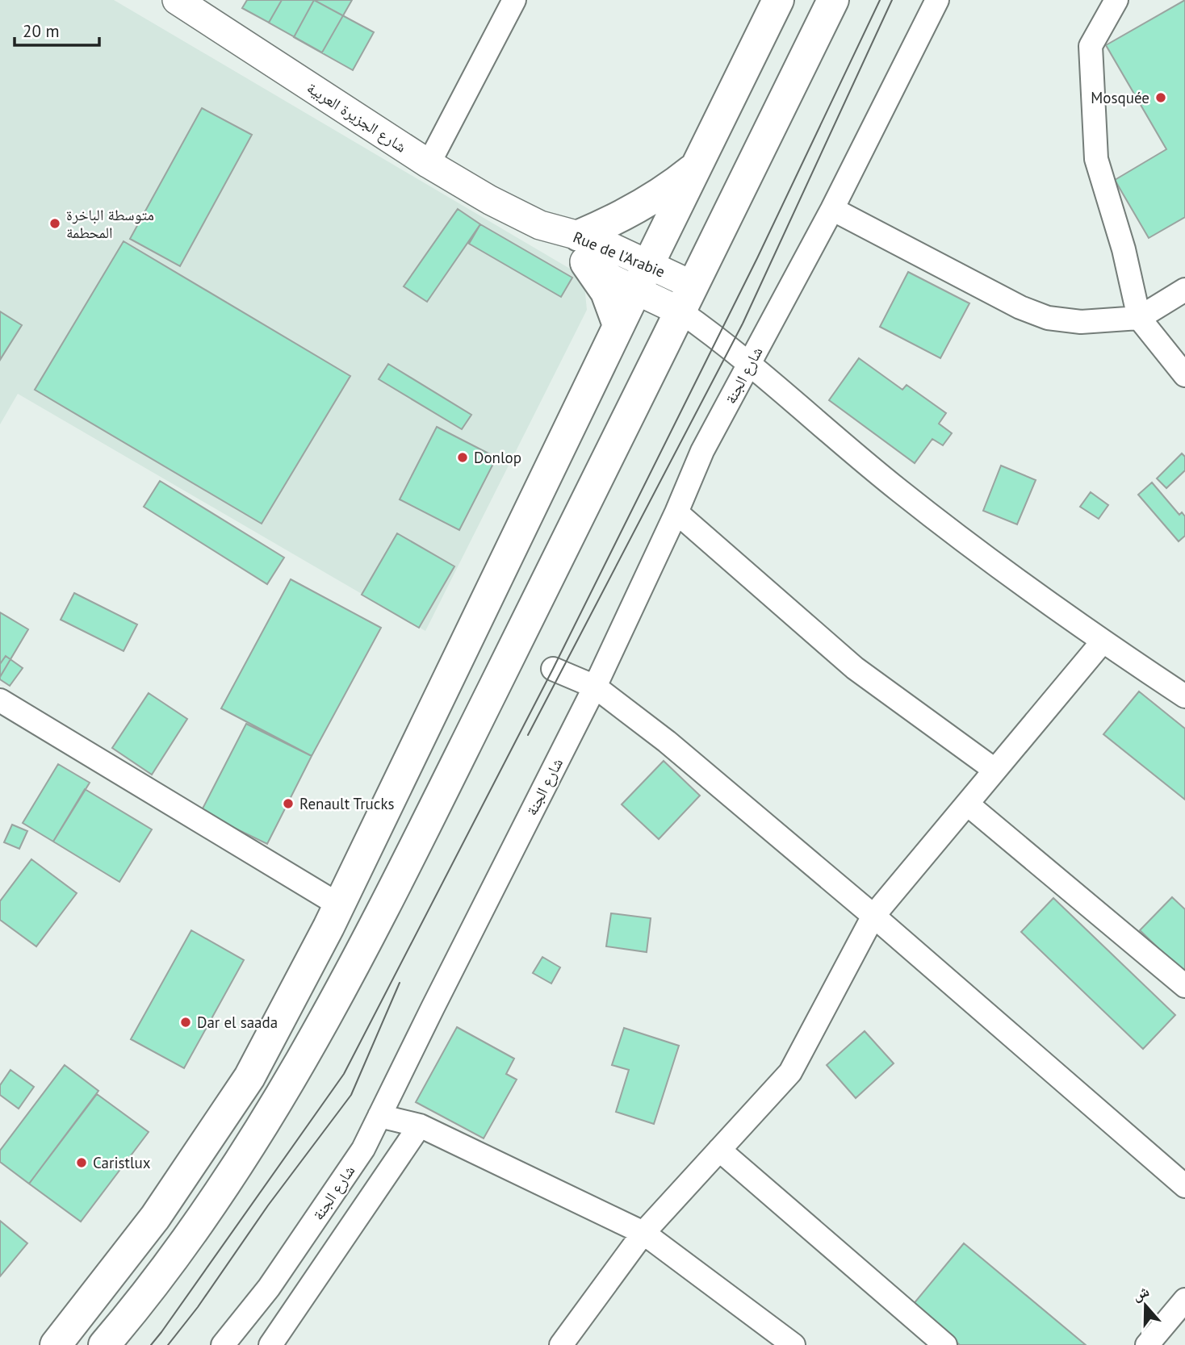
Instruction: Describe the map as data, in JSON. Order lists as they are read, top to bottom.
{
  "streets": {
    "street": ["شارع الجزيرة العربية", "Rue de l'Arabie", "شارع الجنة"]
  },
  "crossings": [
    ["شارع الجزيرة العربية", "Rue de l'Arabie"]
  ],
  "places": [
    "Mosquée",
    "متوسطة الباخرة المحطمة",
    "Donlop",
    "Renault Trucks",
    "Dar el saada",
    "Caristlux"
  ],
  "scale_bar": "20 m",
  "north": "top"
}
